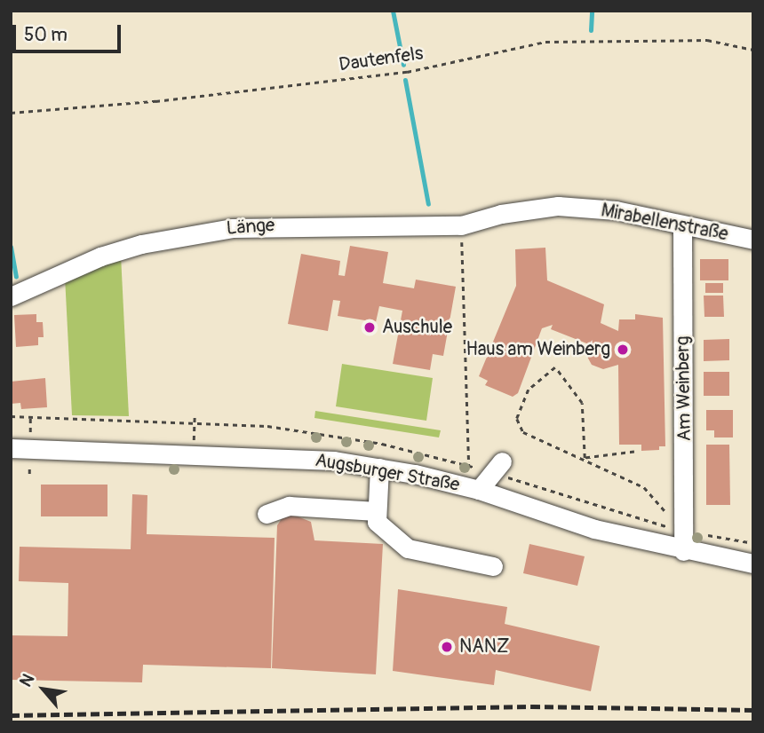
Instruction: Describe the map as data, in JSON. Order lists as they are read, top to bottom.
{
  "streets": {
    "street": [
      "Mirabellenstraße",
      "Länge",
      "Am Weinberg",
      "Augsburger Straße"
    ],
    "path": ["Dautenfels"]
  },
  "crossings": [
    ["Mirabellenstraße", "Länge"],
    ["Mirabellenstraße", "Am Weinberg"],
    ["Am Weinberg", "Augsburger Straße"]
  ],
  "places": ["Auschule", "Haus am Weinberg", "NANZ"],
  "scale_bar": "50 m",
  "north": "top left"
}
